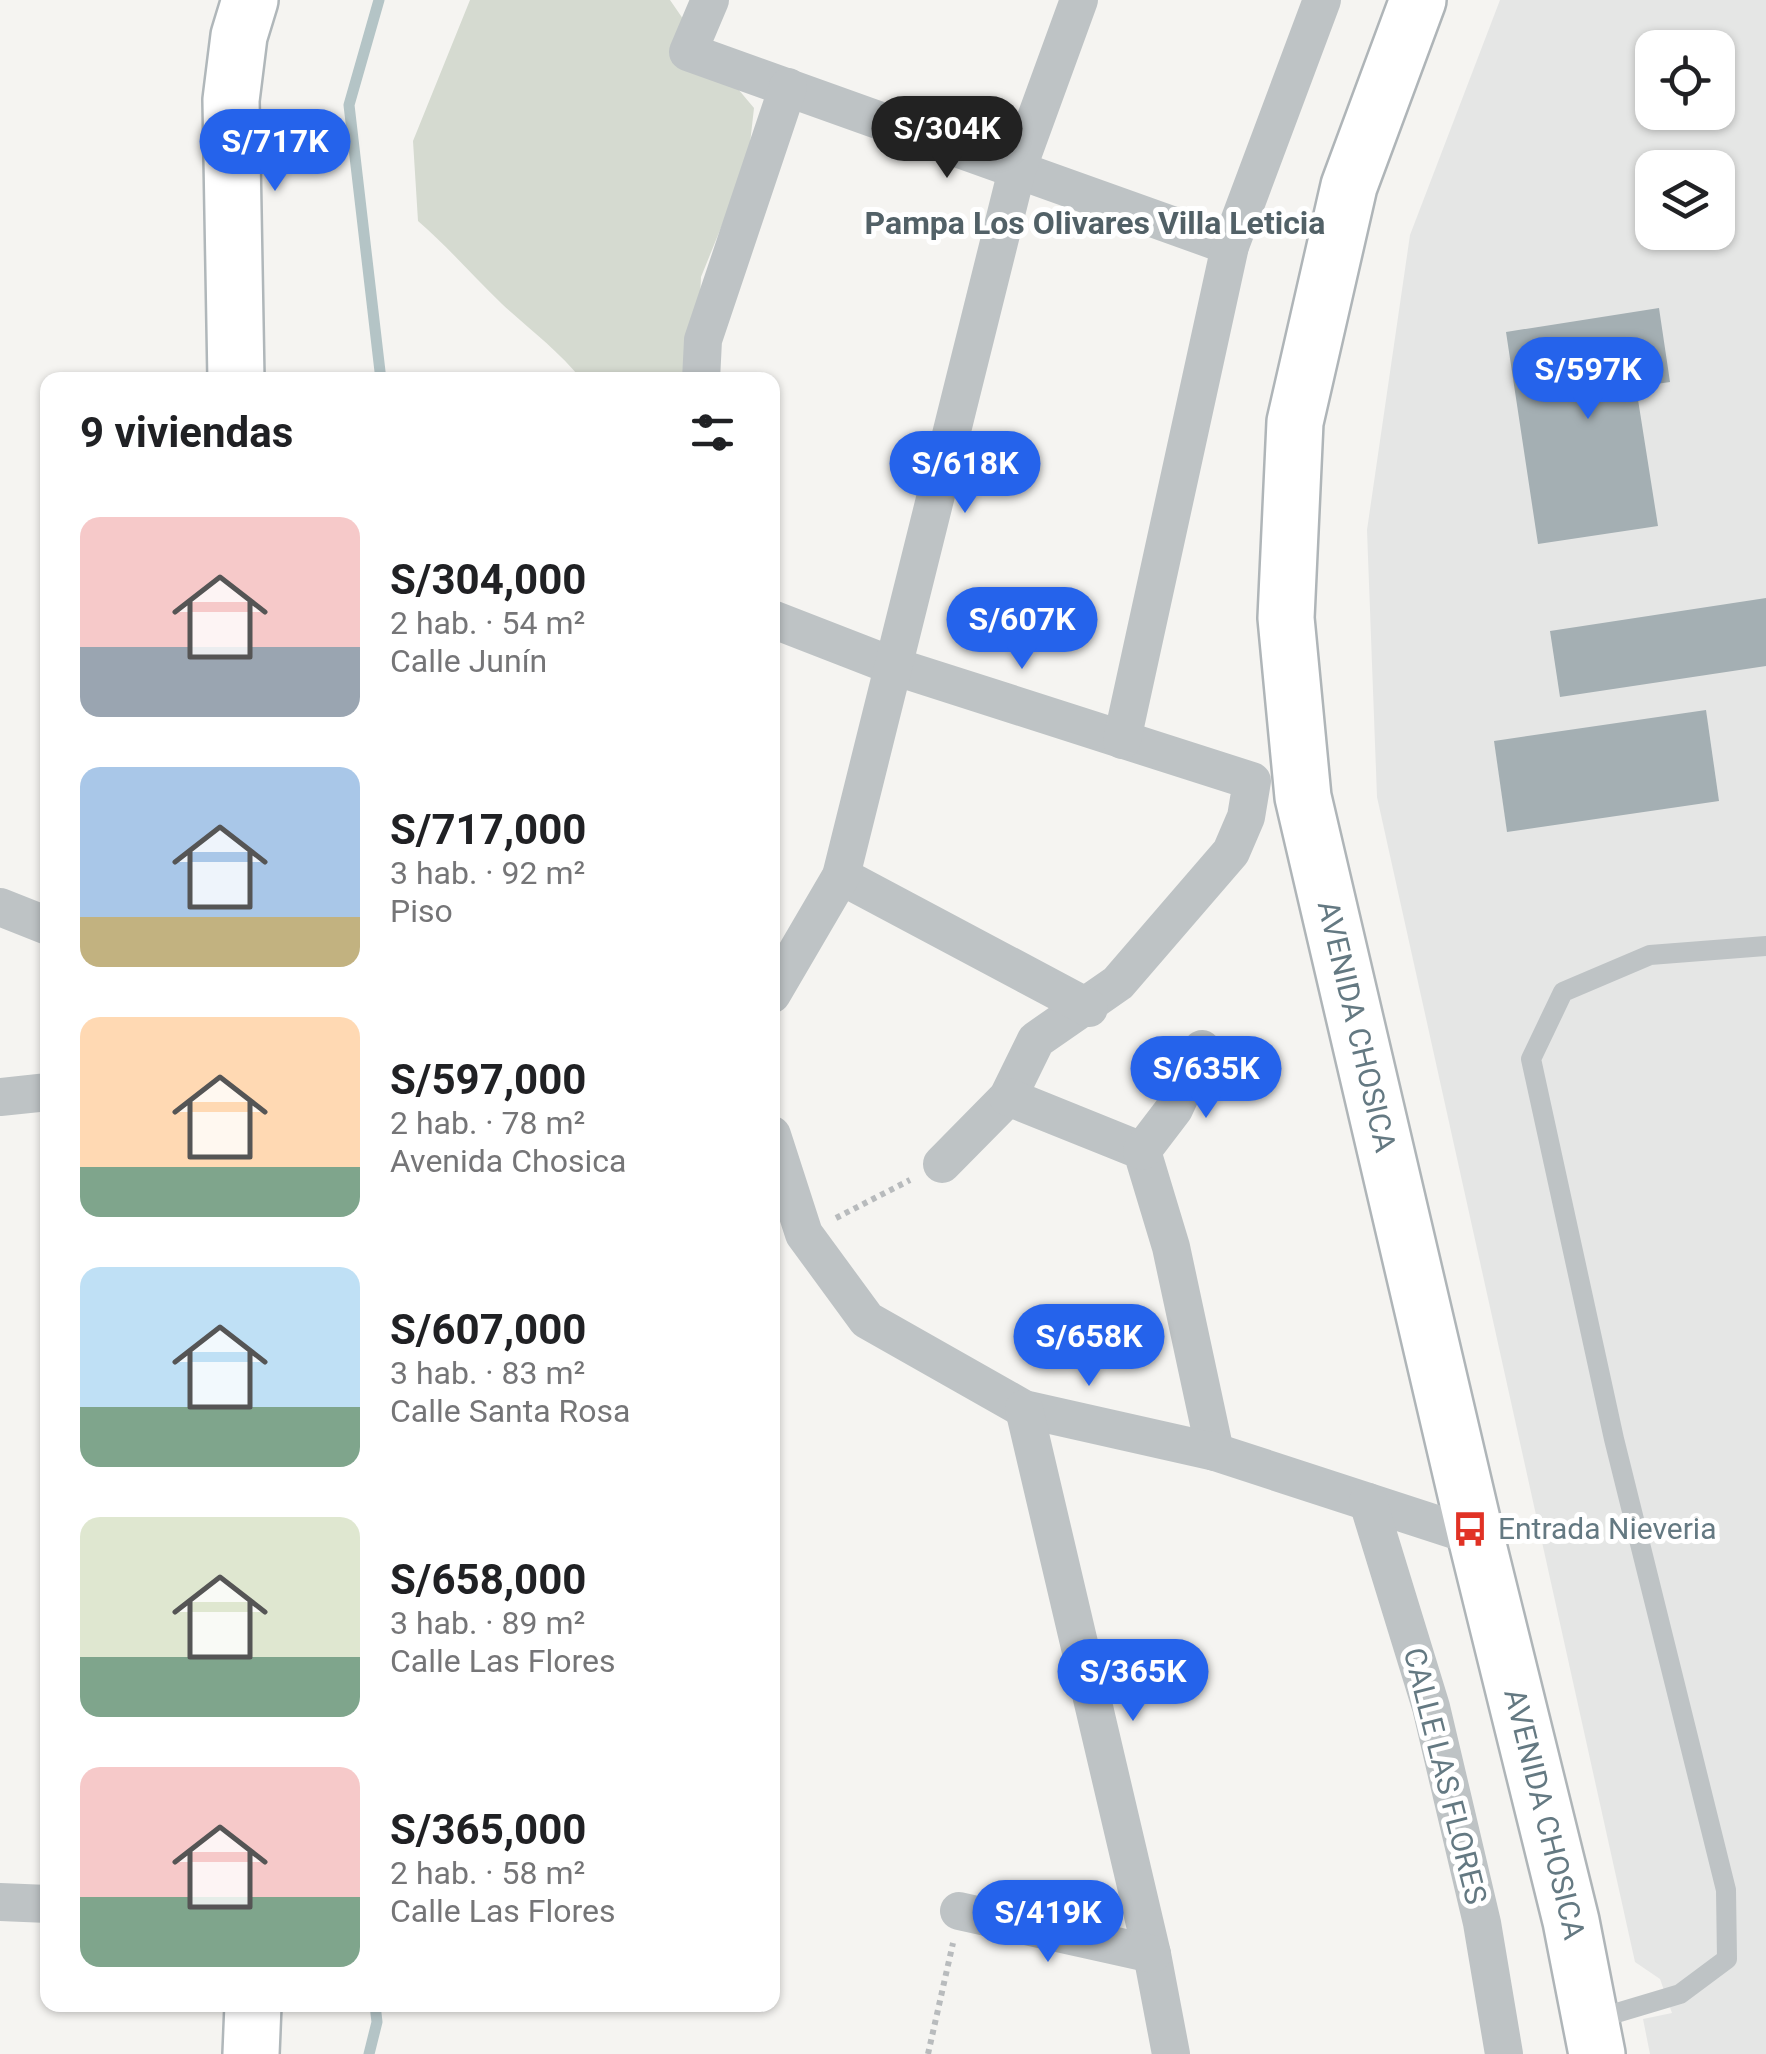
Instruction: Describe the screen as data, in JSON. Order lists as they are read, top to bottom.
{
  "streets": {
    "main road": ["AVENIDA CHOSICA"],
    "street": ["CALLE LAS FLORES"]
  },
  "districts": ["Pampa Los Olivares Villa Leticia"],
  "places": {
    "bus stop": ["Entrada Nieveria"]
  },
  "page": {
    "price": [
      "S/304K",
      "S/717K",
      "S/597K",
      "S/618K",
      "S/607K",
      "S/635K",
      "S/658K",
      "S/365K",
      "S/419K"
    ],
    "heading": "9 viviendas",
    "list": [
      {
        "name": "S/304,000",
        "note": "2 hab. · 54 m² · Calle Junín"
      },
      {
        "name": "S/717,000",
        "note": "3 hab. · 92 m² · Piso"
      },
      {
        "name": "S/597,000",
        "note": "2 hab. · 78 m² · Avenida Chosica"
      },
      {
        "name": "S/607,000",
        "note": "3 hab. · 83 m² · Calle Santa Rosa"
      },
      {
        "name": "S/658,000",
        "note": "3 hab. · 89 m² · Calle Las Flores"
      },
      {
        "name": "S/365,000",
        "note": "2 hab. · 58 m² · Calle Las Flores"
      }
    ]
  }
}
